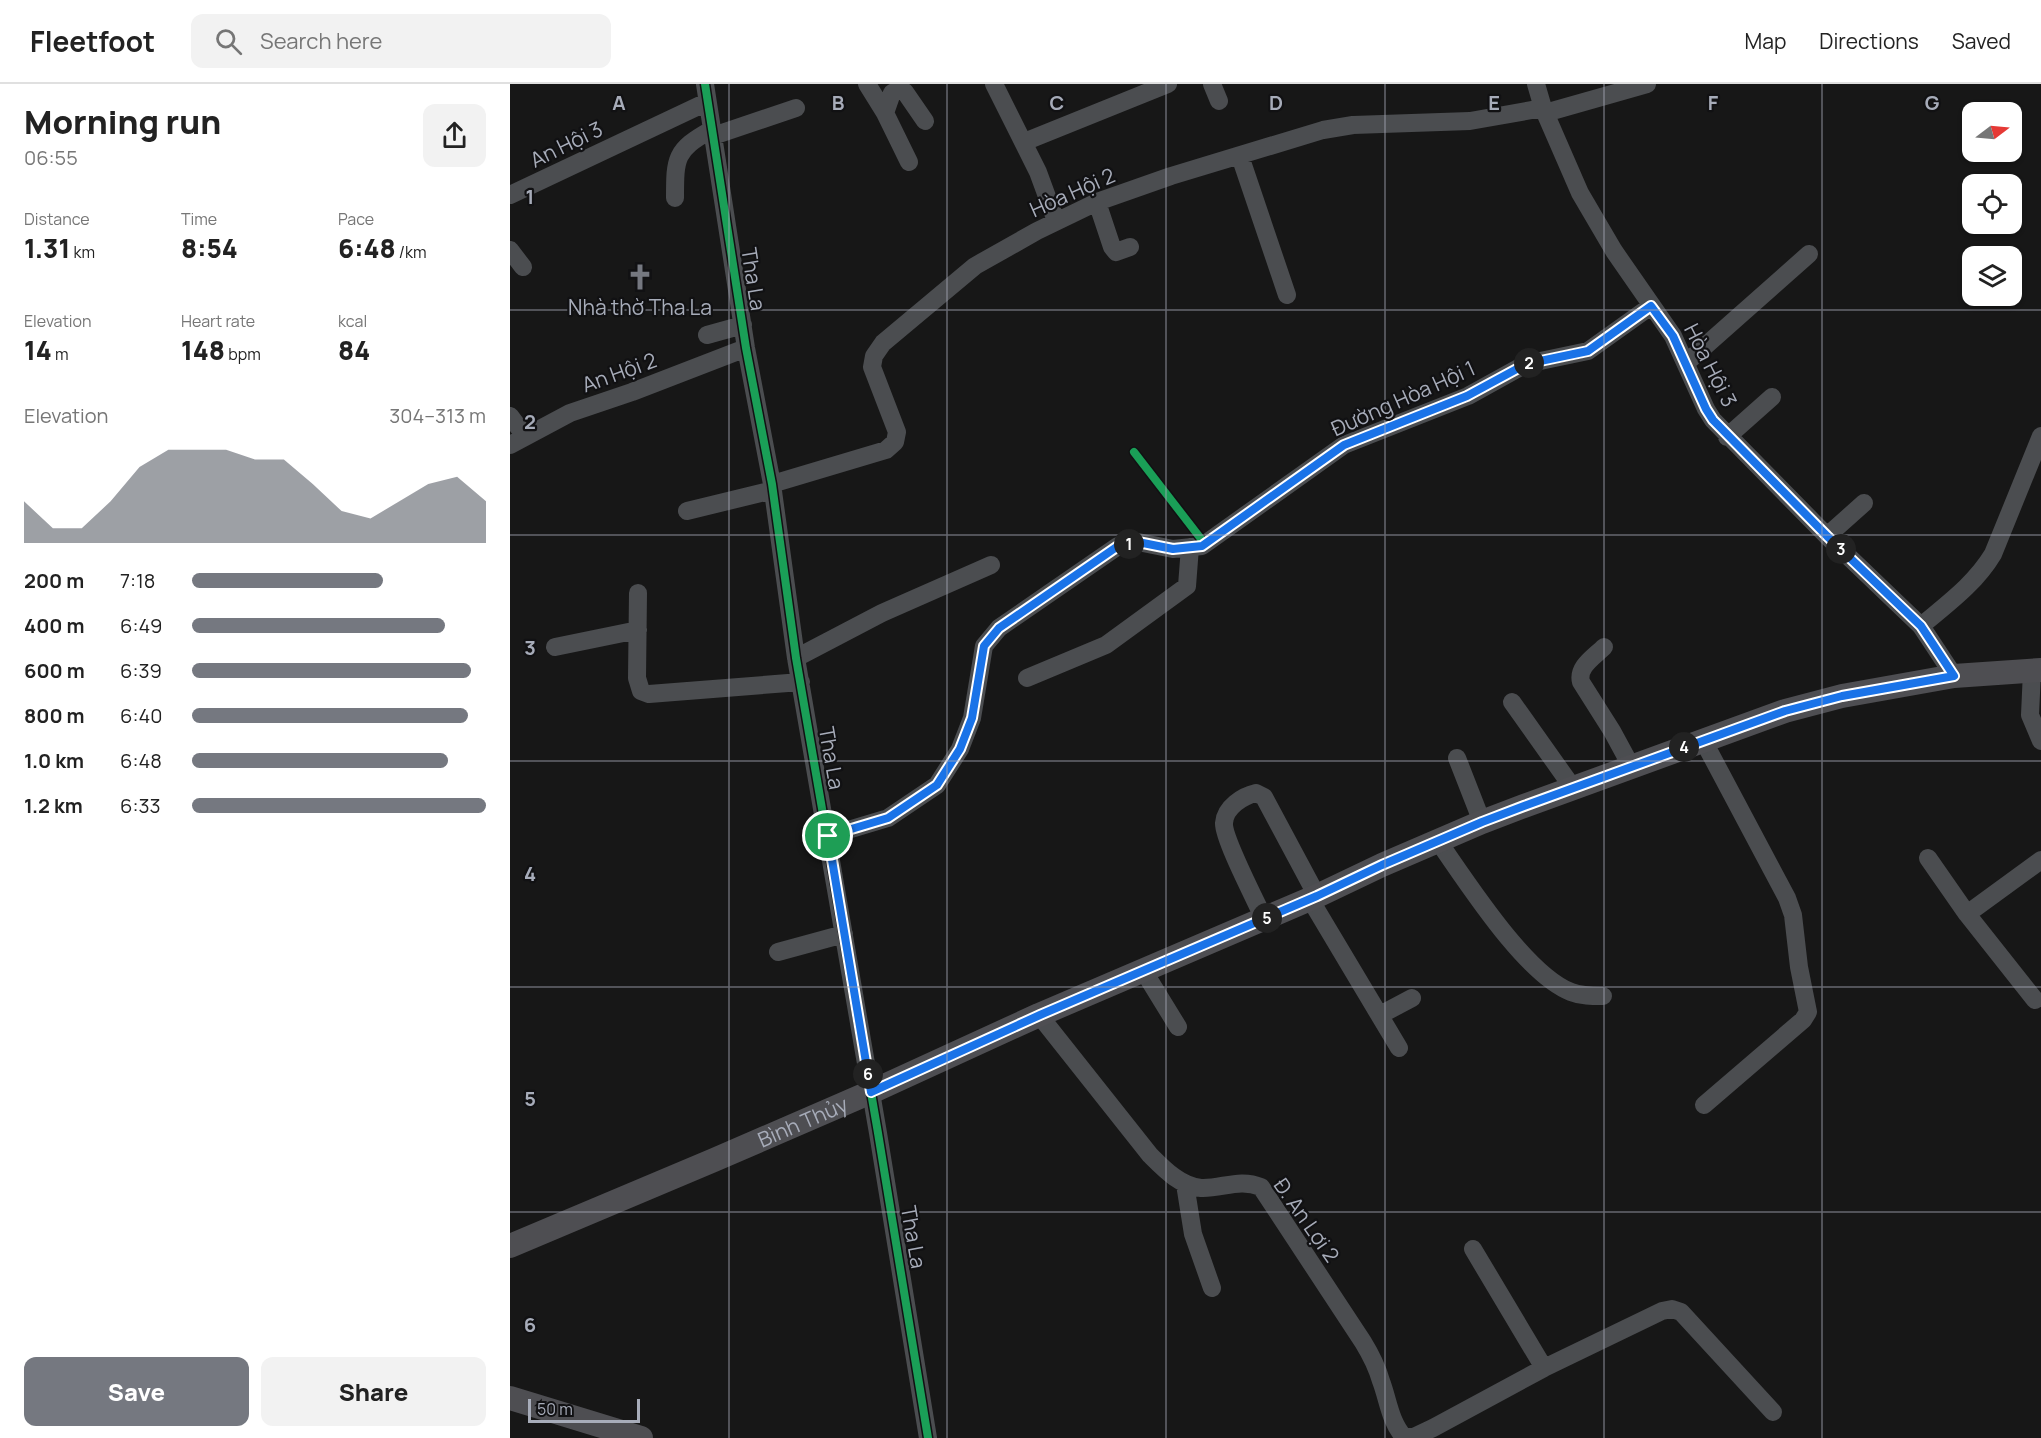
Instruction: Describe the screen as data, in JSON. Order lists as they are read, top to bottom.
{
  "streets": {
    "main road": ["Bình Thủy"],
    "street": [
      "An Hội 3",
      "Hòa Hội 2",
      "Tha La",
      "Hòa Hội 3",
      "An Hội 2",
      "Đường Hòa Hội 1",
      "Đ. An Lợi 2"
    ]
  },
  "crossings": [
    ["An Hội 3", "Tha La"],
    ["Hòa Hội 2", "Tha La"],
    ["Hòa Hội 2", "Hòa Hội 3"],
    ["Tha La", "An Hội 2"],
    ["Tha La", "Đường Hòa Hội 1"],
    ["Tha La", "Bình Thủy"],
    ["Hòa Hội 3", "Đường Hòa Hội 1"],
    ["Hòa Hội 3", "Bình Thủy"]
  ],
  "places": {
    "church": ["Nhà thờ Tha La"]
  },
  "scale_bar": "50 m",
  "north": "right",
  "page": {
    "header": "Fleetfoot",
    "search": "Search here",
    "nav": ["Map", "Directions", "Saved"],
    "heading": ["Morning run", "06:55"],
    "stats": [
      ["Distance", "1.31 km"],
      ["Time", "8:54"],
      ["Pace", "6:48 /km"],
      ["Elevation", "14 m"],
      ["Heart rate", "148 bpm"],
      ["kcal", "84"]
    ],
    "pins": [
      "2",
      "1",
      "3",
      "4",
      "5",
      "6"
    ],
    "chart": ["Elevation", "304–313 m"],
    "list": [
      {
        "name": "200 m",
        "note": "7:18"
      },
      {
        "name": "400 m",
        "note": "6:49"
      },
      {
        "name": "600 m",
        "note": "6:39"
      },
      {
        "name": "800 m",
        "note": "6:40"
      },
      {
        "name": "1.0 km",
        "note": "6:48"
      },
      {
        "name": "1.2 km",
        "note": "6:33"
      }
    ],
    "buttons": ["Save", "Share"],
    "scale": "50 m"
  },
  "grid": {
    "columns": [
      "A",
      "B",
      "C",
      "D",
      "E",
      "F",
      "G"
    ],
    "rows": [
      "1",
      "2",
      "3",
      "4",
      "5",
      "6"
    ]
  }
}
